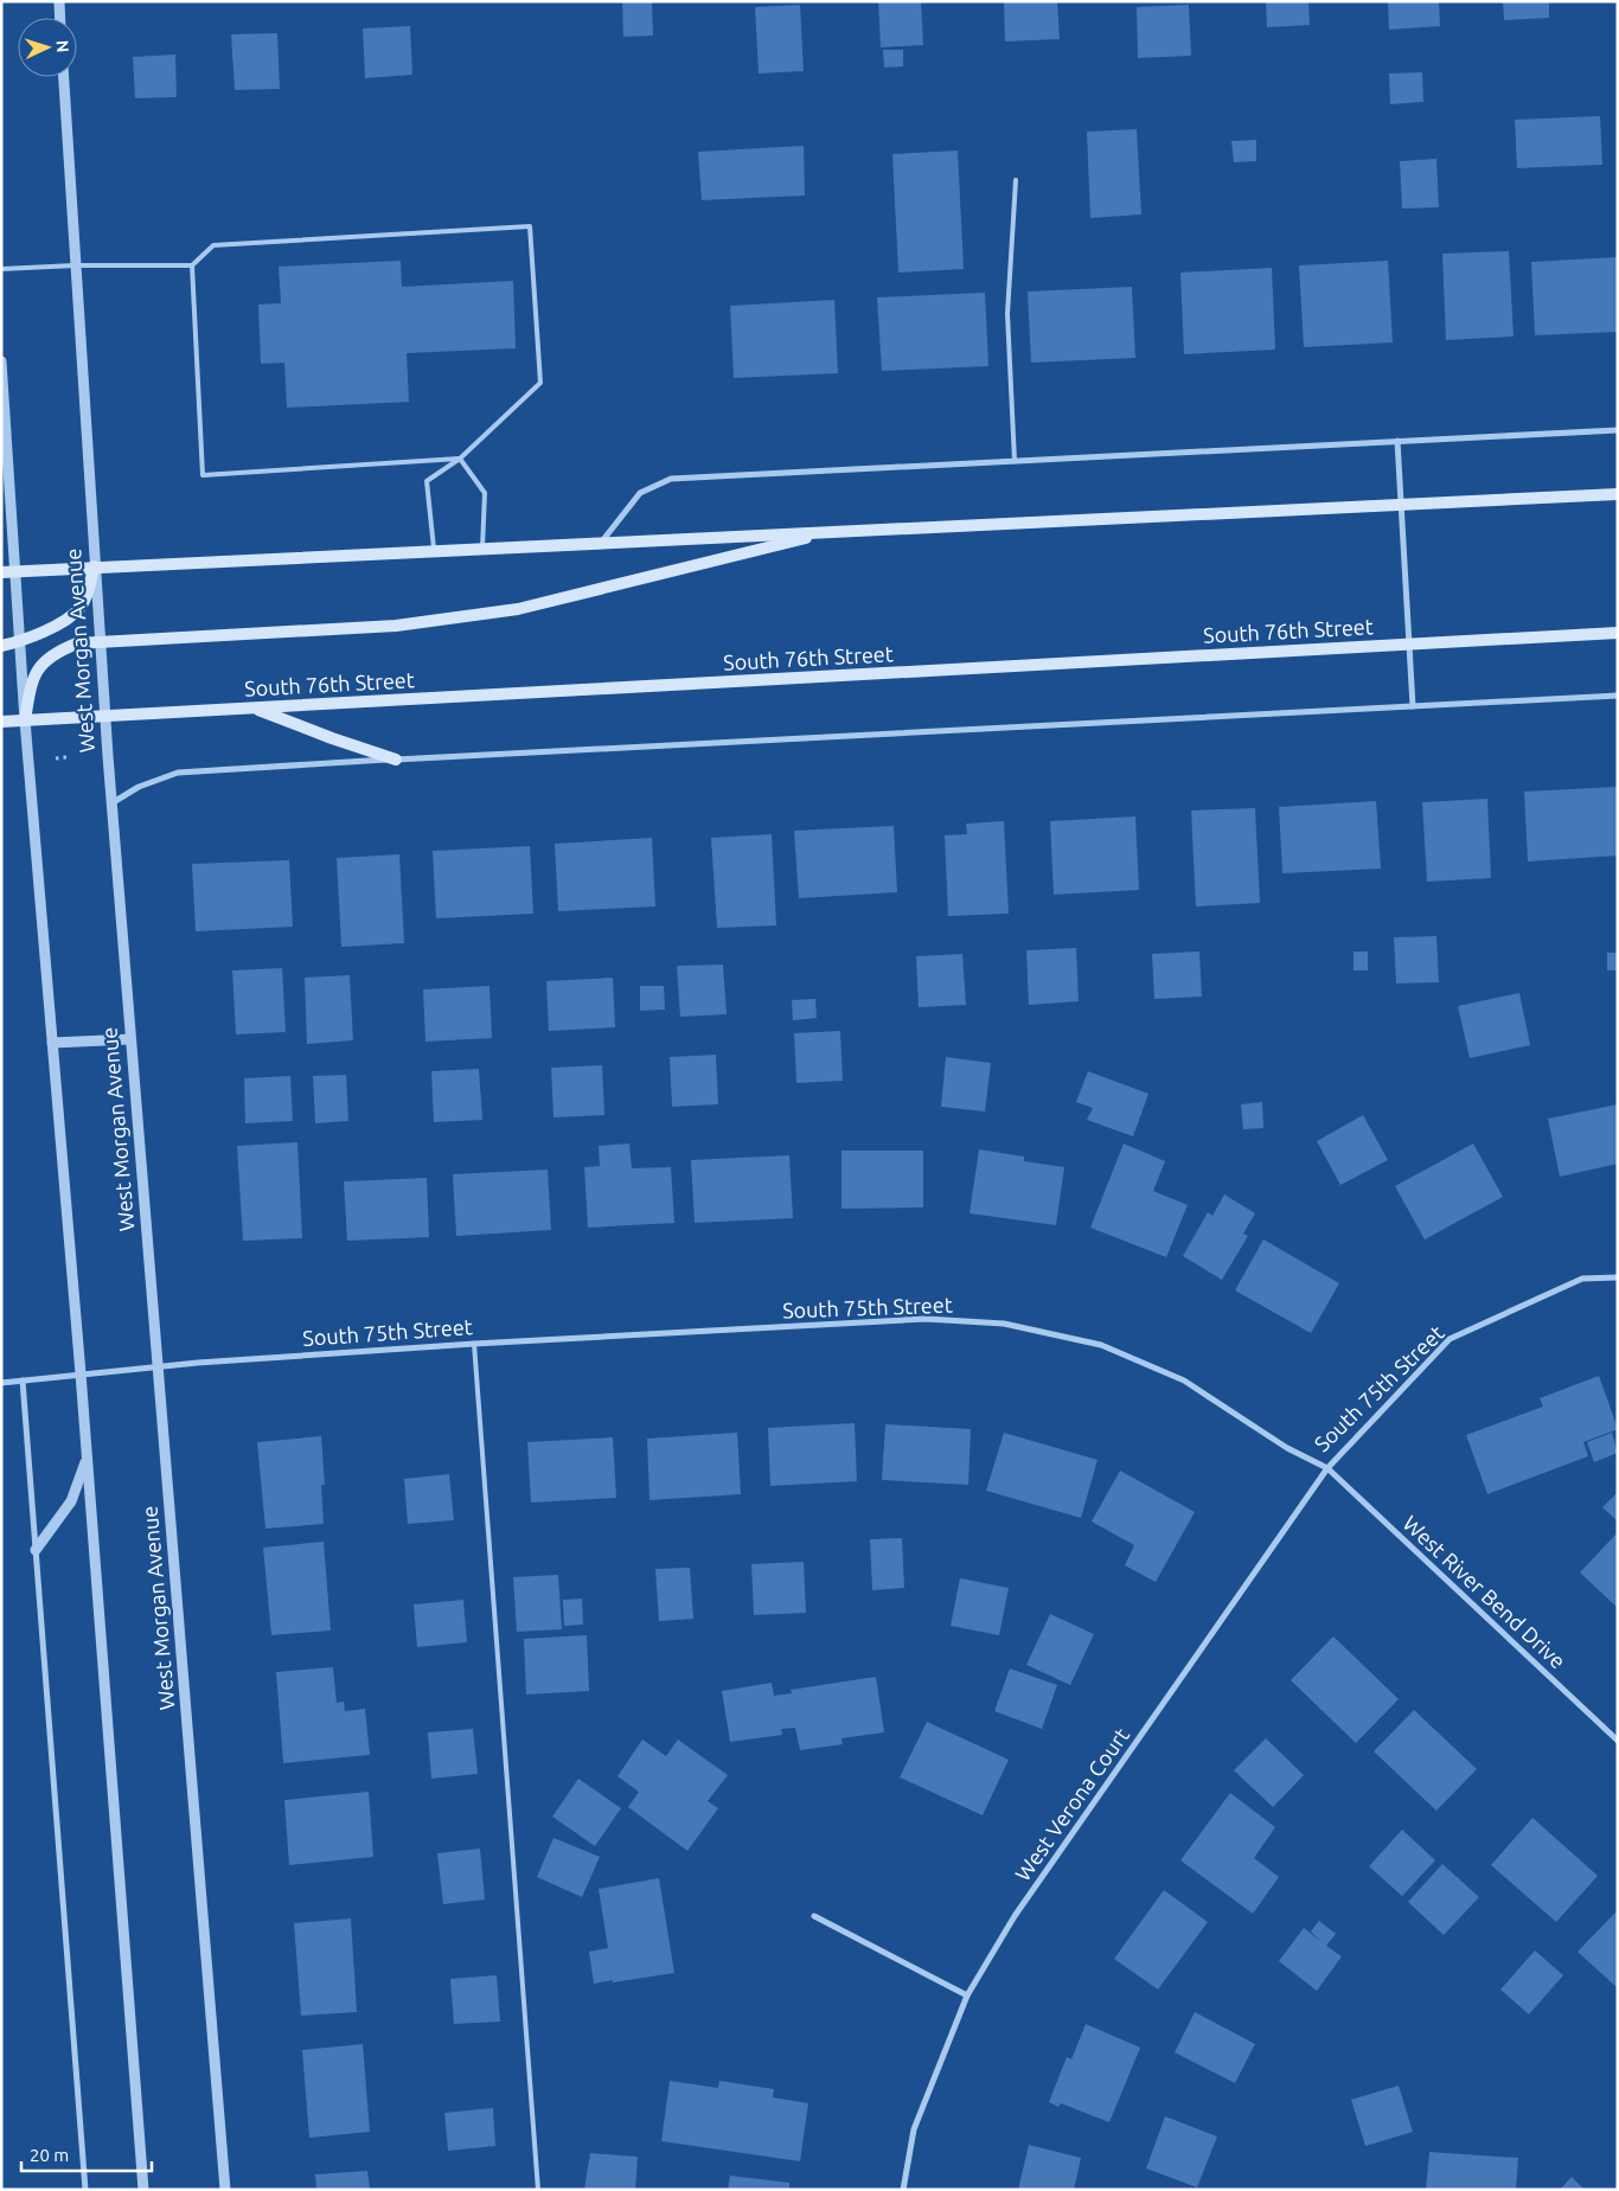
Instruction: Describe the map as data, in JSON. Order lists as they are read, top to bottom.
{
  "streets": {
    "main road": ["South 76th Street"],
    "street": [
      "West Morgan Avenue",
      "South 75th Street",
      "West River Bend Drive",
      "West Verona Court"
    ]
  },
  "crossings": [
    ["South 76th Street", "West Morgan Avenue"],
    ["West Morgan Avenue", "South 75th Street"],
    ["South 75th Street", "West River Bend Drive"],
    ["South 75th Street", "West Verona Court"],
    ["West River Bend Drive", "West Verona Court"]
  ],
  "scale_bar": "20 m",
  "north": "right"
}
